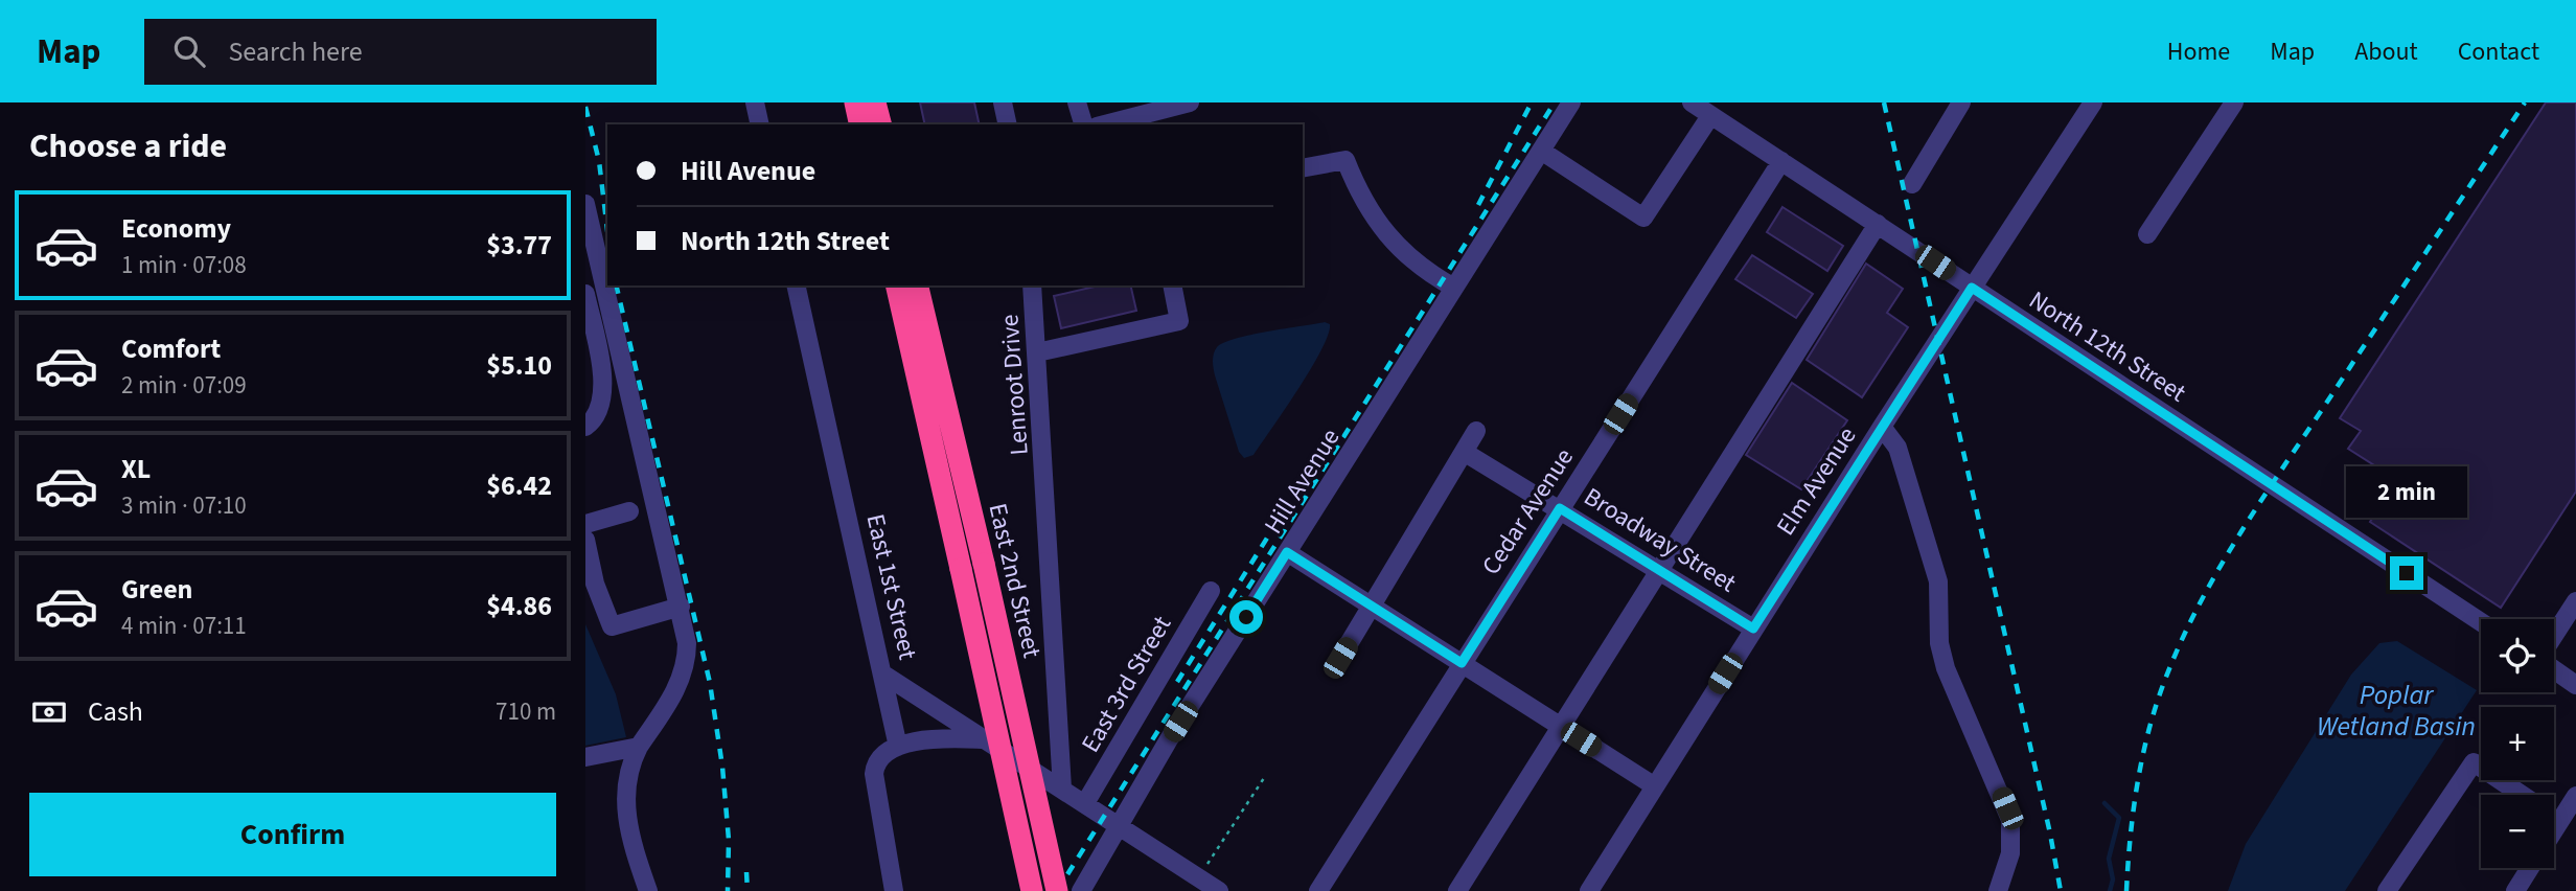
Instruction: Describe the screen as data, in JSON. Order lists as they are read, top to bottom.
{
  "streets": {
    "highway": ["East 2nd Street"],
    "street": [
      "North 12th Street",
      "Lenroot Drive",
      "Hill Avenue",
      "Elm Avenue",
      "Cedar Avenue",
      "Broadway Street",
      "East 1st Street",
      "East 3rd Street"
    ]
  },
  "crossings": [
    ["North 12th Street", "Elm Avenue"],
    ["North 12th Street", "Cedar Avenue"],
    ["Lenroot Drive", "East 1st Street"],
    ["Hill Avenue", "East 1st Street"],
    ["Elm Avenue", "Broadway Street"],
    ["Cedar Avenue", "Broadway Street"],
    ["East 1st Street", "East 3rd Street"]
  ],
  "water": ["Poplar Wetland Basin"],
  "page": {
    "header": "Map",
    "search": "Search here",
    "nav": [
      "Home",
      "Map",
      "About",
      "Contact"
    ],
    "heading": "Choose a ride",
    "banner": ["Hill Avenue", "North 12th Street"],
    "list": [
      {
        "name": "Economy",
        "note": "1 min · 07:08",
        "value": "$3.77"
      },
      {
        "name": "Comfort",
        "note": "2 min · 07:09",
        "value": "$5.10"
      },
      {
        "name": "XL",
        "note": "3 min · 07:10",
        "value": "$6.42"
      },
      {
        "name": "Green",
        "note": "4 min · 07:11",
        "value": "$4.86"
      }
    ],
    "bubble": "2 min",
    "map_buttons": ["+", "−"],
    "pay": ["Cash", "710 m"],
    "buttons": "Confirm"
  }
}
